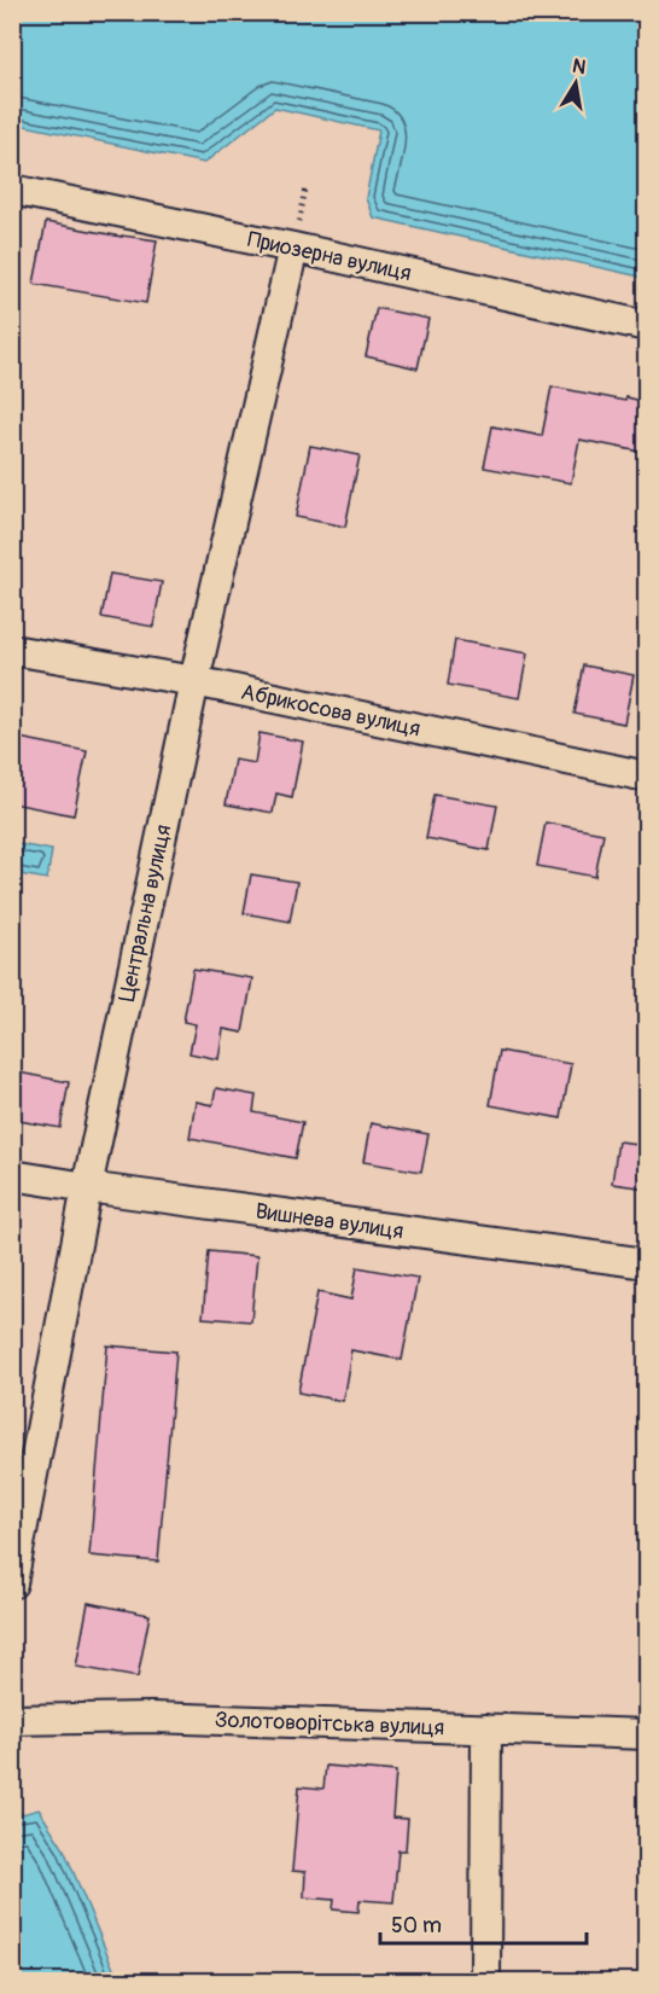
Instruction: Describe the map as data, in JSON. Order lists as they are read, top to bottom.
{
  "streets": {
    "street": [
      "Приозерна вулиця",
      "Абрикосова вулиця",
      "Центральна вулиця",
      "Вишнева вулиця",
      "Золотоворітська вулиця"
    ]
  },
  "crossings": [
    ["Приозерна вулиця", "Центральна вулиця"],
    ["Абрикосова вулиця", "Центральна вулиця"],
    ["Центральна вулиця", "Вишнева вулиця"]
  ],
  "scale_bar": "50 m",
  "north": "top"
}
